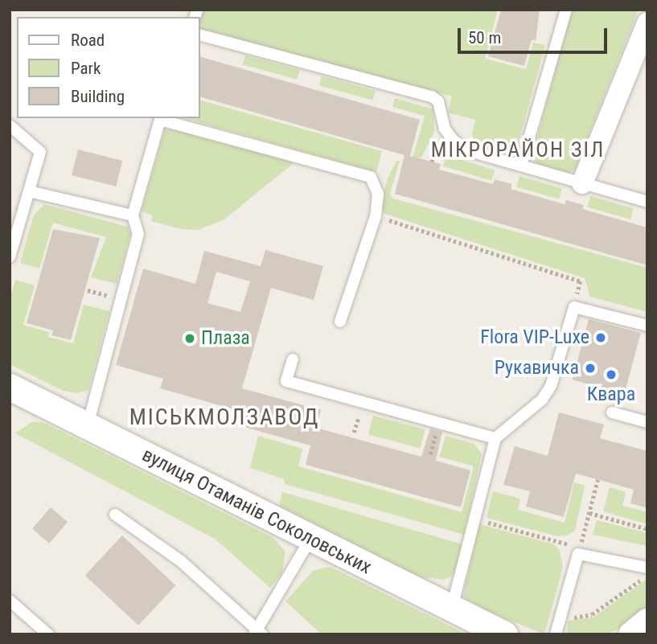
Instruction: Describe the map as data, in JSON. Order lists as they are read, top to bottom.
{
  "streets": {
    "street": ["вулиця Отаманів Соколовських"]
  },
  "districts": ["МІКРОРАЙОН ЗІЛ", "МІСЬКМОЛЗАВОД"],
  "places": [
    "Flora VIP-Luxe",
    "Плаза",
    "Рукавичка",
    "Квара"
  ],
  "legend": ["Road", "Park", "Building"],
  "scale_bar": "50 m"
}
